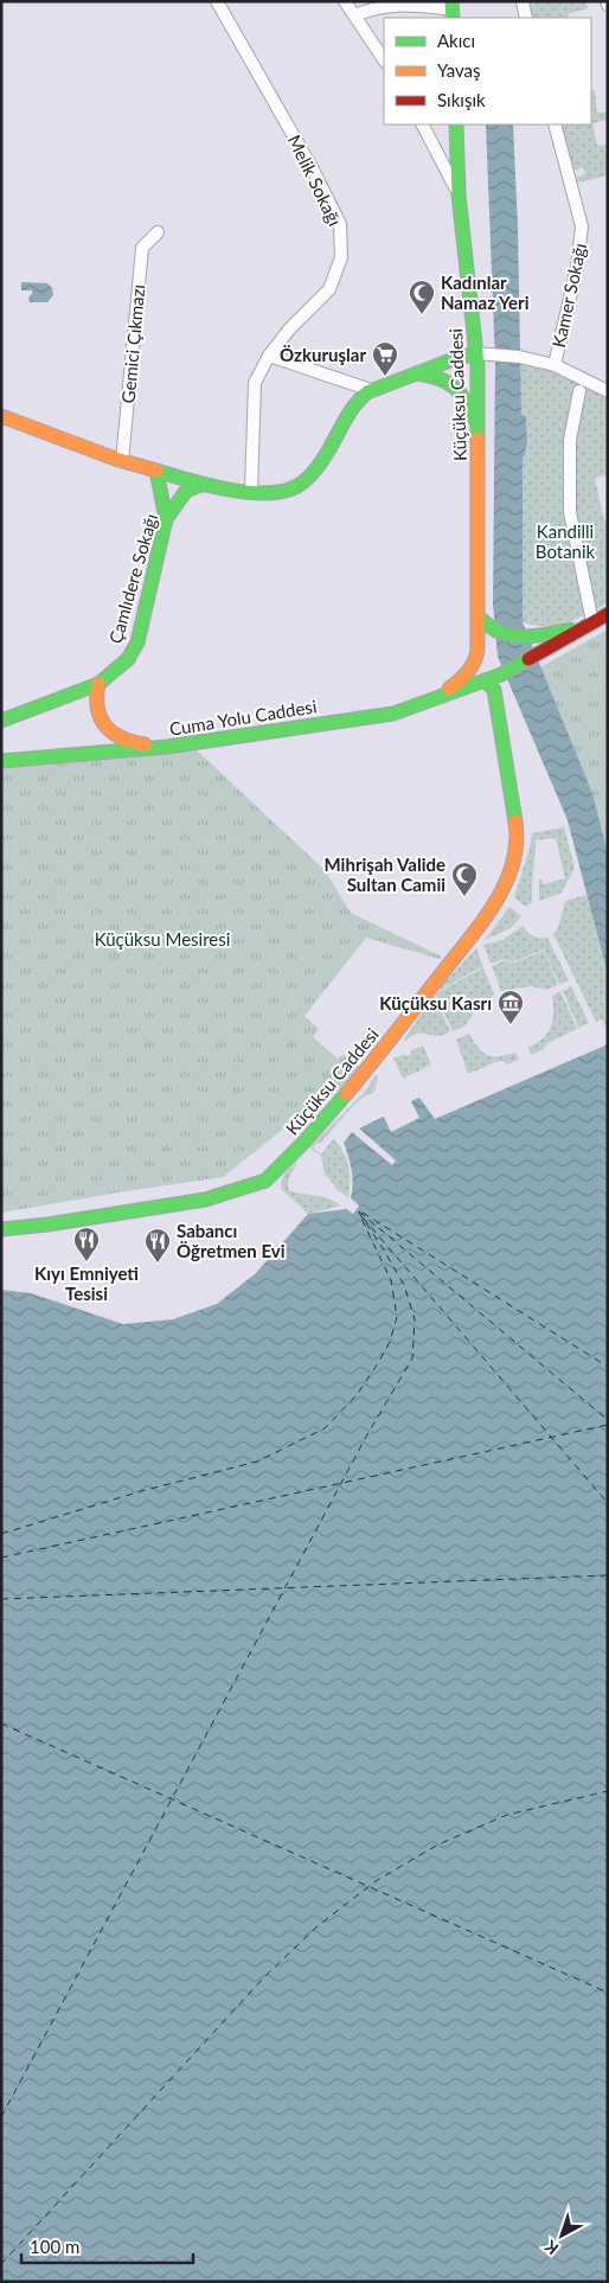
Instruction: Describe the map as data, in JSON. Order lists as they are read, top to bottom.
{
  "streets": {
    "main road": ["Küçüksu Caddesi", "Çamlıdere Sokağı", "Cuma Yolu Caddesi"],
    "street": ["Melik Sokağı", "Kamer Sokağı", "Gemici Çıkmazı"]
  },
  "crossings": [
    ["Küçüksu Caddesi", "Cuma Yolu Caddesi"]
  ],
  "parks": ["Kandilli Botanik", "Küçüksu Mesiresi"],
  "places": {
    "mosque": ["Kadınlar Namaz Yeri", "Mihrişah Valide Sultan Camii"],
    "supermarket": ["Özkuruşlar"],
    "museum": ["Küçüksu Kasrı"],
    "restaurant": ["Kıyı Emniyeti Tesisi", "Sabancı Öğretmen Evi"]
  },
  "legend": ["Akıcı", "Yavaş", "Sıkışık"],
  "scale_bar": "100 m",
  "north": "bottom left"
}
